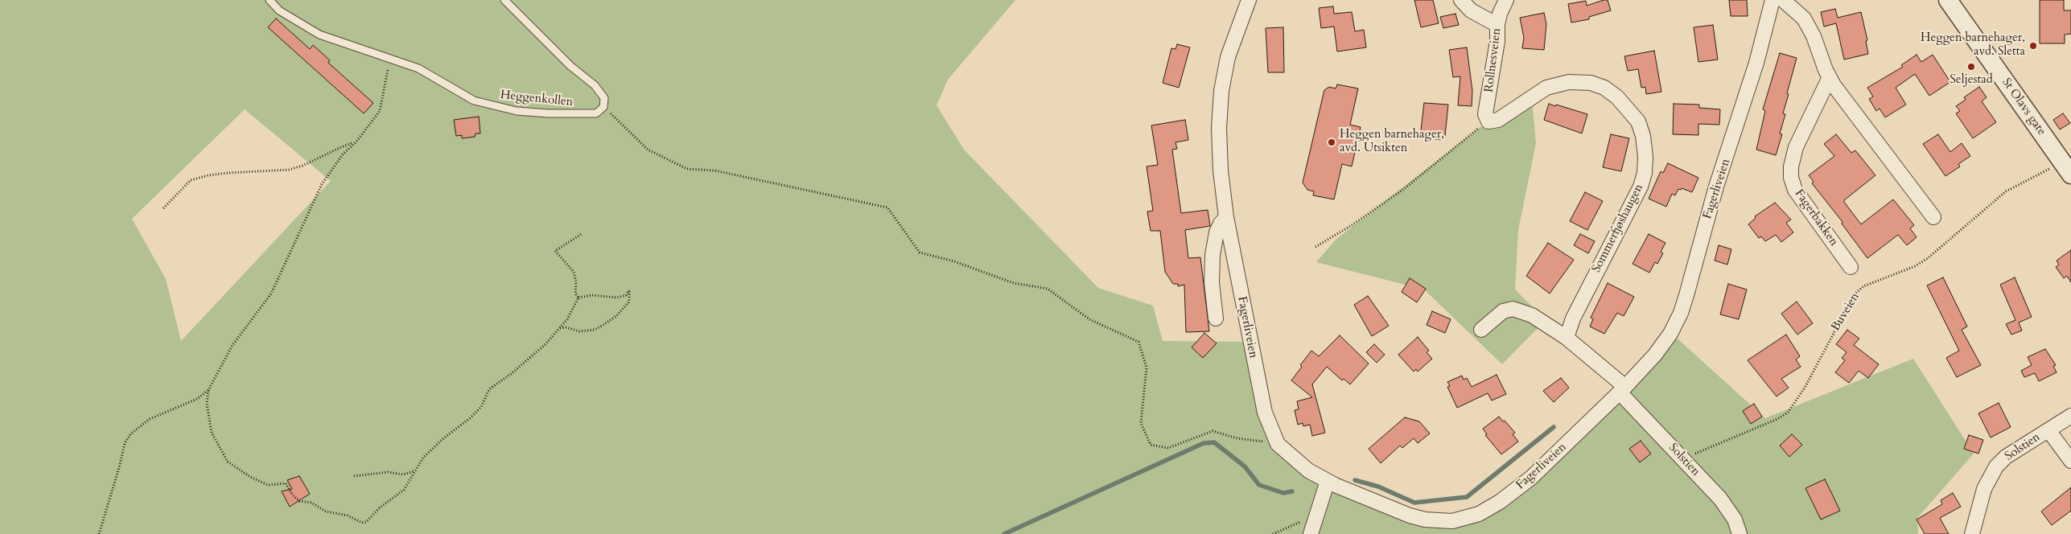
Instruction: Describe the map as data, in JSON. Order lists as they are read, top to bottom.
{
  "streets": {
    "street": [
      "Rollnesveien",
      "St Olavs gate",
      "Fagerliveien",
      "Fagerbakken",
      "Sommerfjøshaugen",
      "Solstien"
    ],
    "lane": ["Heggenkollen"],
    "path": ["Buveien"]
  },
  "crossings": [
    ["Rollnesveien", "Sommerfjøshaugen"],
    ["St Olavs gate", "Buveien"],
    ["Fagerliveien", "Solstien"],
    ["Buveien", "Solstien"]
  ],
  "places": ["Heggen barnehager, avd. Sletta", "Seljestad", "Heggen barnehager, avd. Utsikten"]
}
